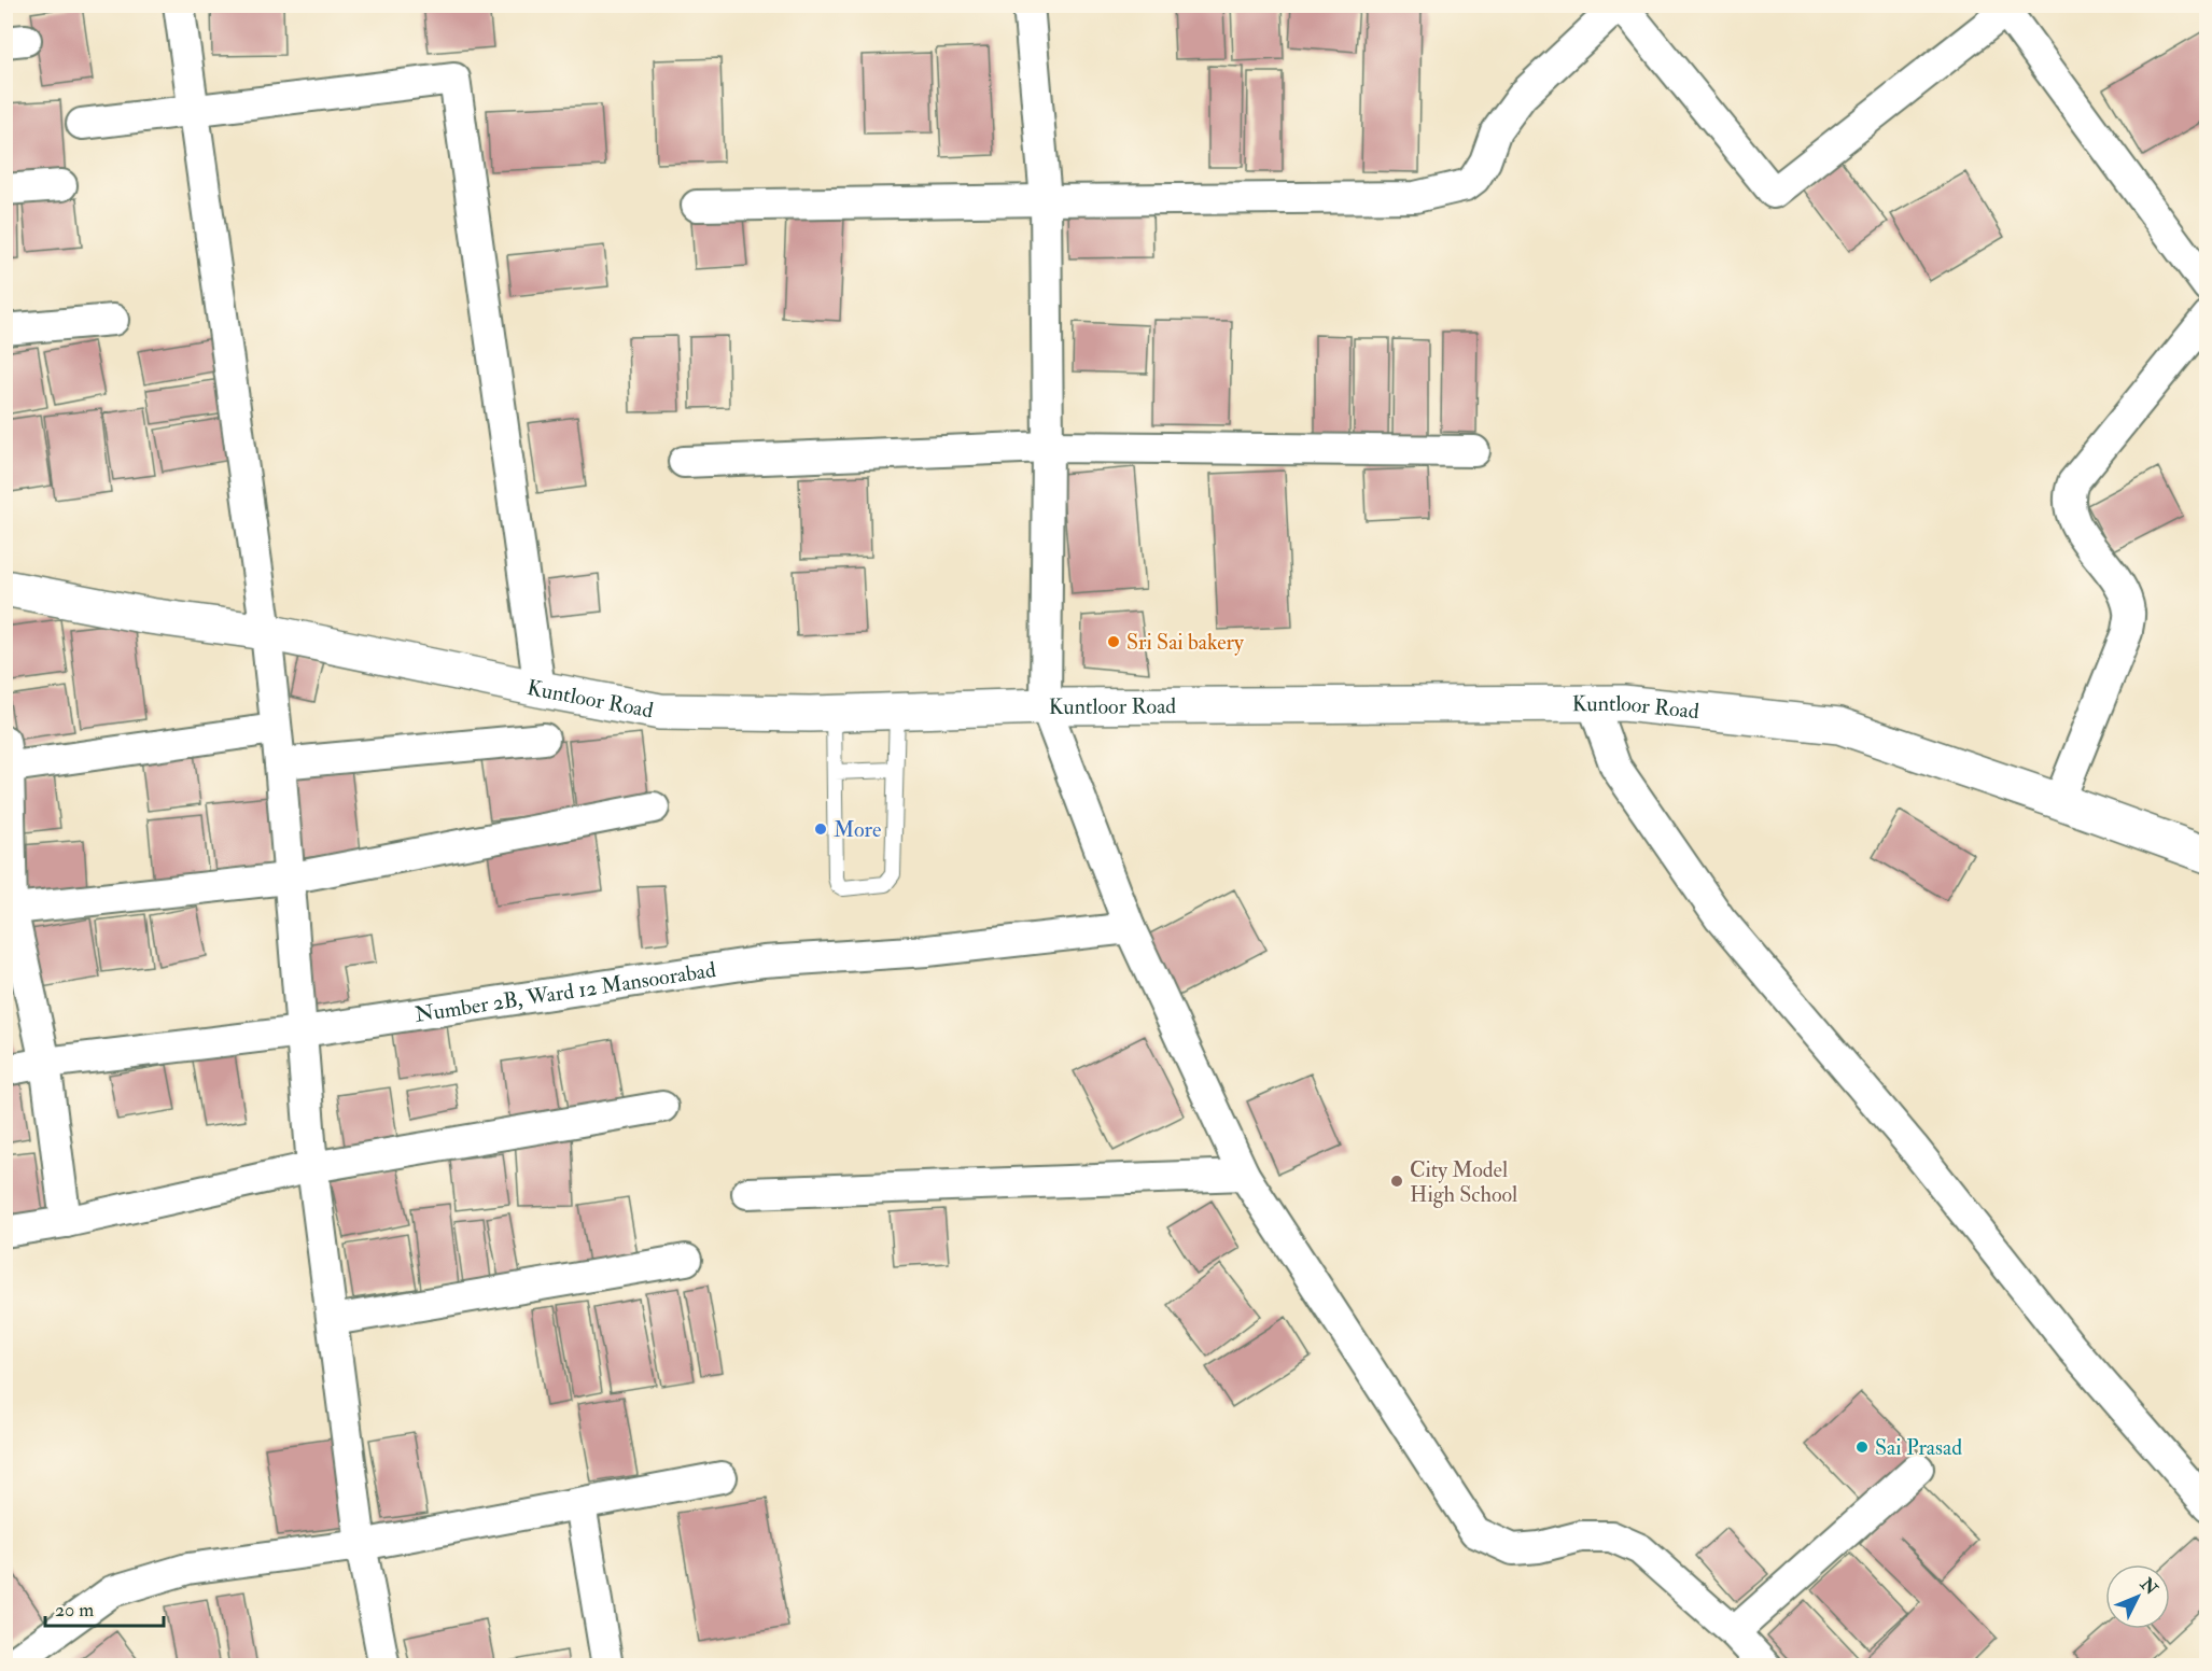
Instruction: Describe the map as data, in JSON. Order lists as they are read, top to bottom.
{
  "streets": {
    "street": ["Kuntloor Road", "Number 2B, Ward 12 Mansoorabad"]
  },
  "places": [
    "Sri Sai bakery",
    "More",
    "City Model High School",
    "Sai Prasad"
  ],
  "scale_bar": "20 m",
  "north": "top right"
}
